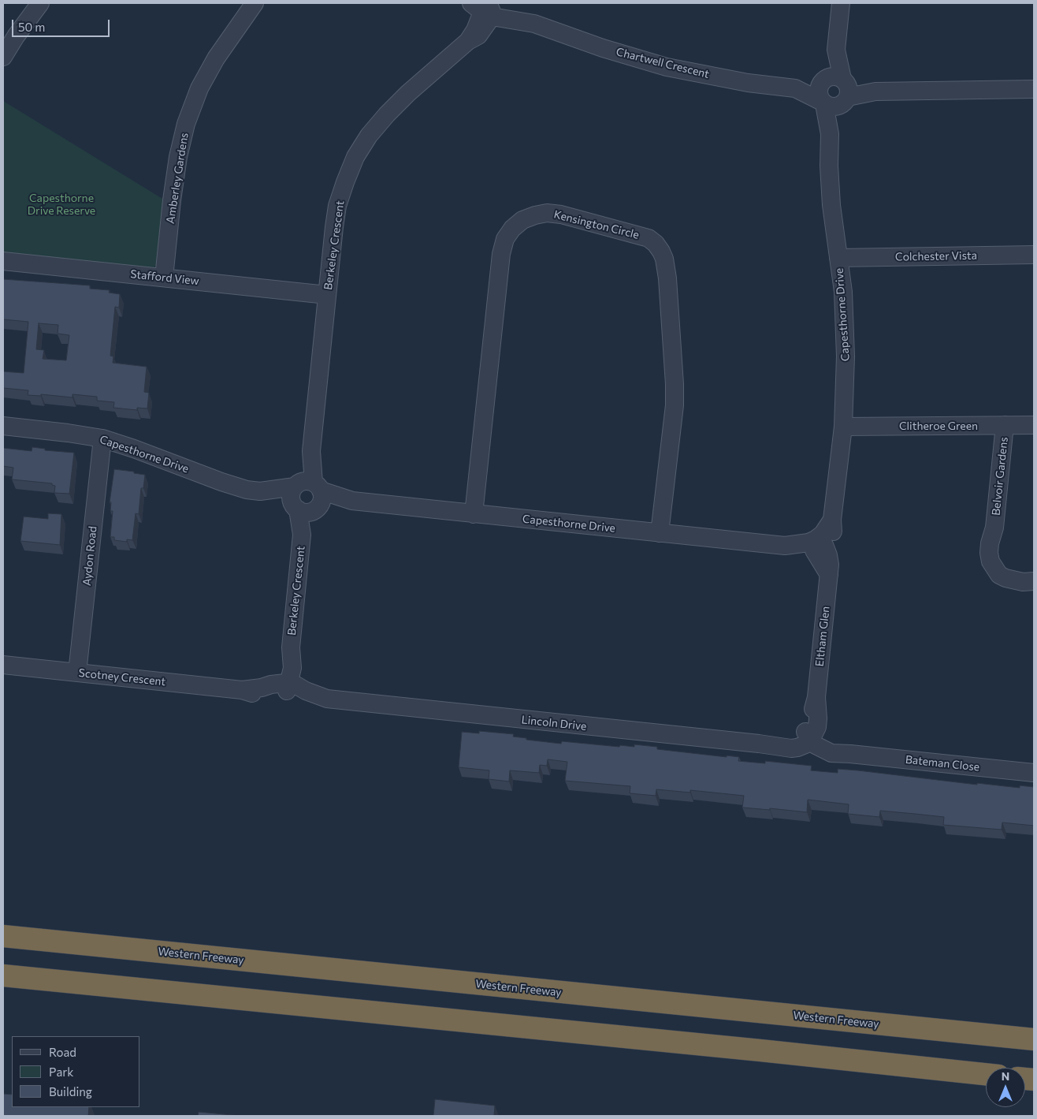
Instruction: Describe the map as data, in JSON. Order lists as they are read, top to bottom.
{
  "streets": {
    "highway": ["Western Freeway"],
    "street": [
      "Chartwell Crescent",
      "Amberley Gardens",
      "Kensington Circle",
      "Berkeley Crescent",
      "Colchester Vista",
      "Stafford View",
      "Capesthorne Drive",
      "Clitheroe Green",
      "Belvoir Gardens",
      "Aydon Road",
      "Eltham Glen",
      "Scotney Crescent",
      "Lincoln Drive",
      "Bateman Close"
    ]
  },
  "crossings": [
    ["Chartwell Crescent", "Berkeley Crescent"],
    ["Chartwell Crescent", "Capesthorne Drive"],
    ["Amberley Gardens", "Stafford View"],
    ["Kensington Circle", "Capesthorne Drive"],
    ["Berkeley Crescent", "Stafford View"],
    ["Berkeley Crescent", "Capesthorne Drive"],
    ["Berkeley Crescent", "Scotney Crescent"],
    ["Berkeley Crescent", "Lincoln Drive"],
    ["Colchester Vista", "Capesthorne Drive"],
    ["Capesthorne Drive", "Clitheroe Green"],
    ["Capesthorne Drive", "Aydon Road"],
    ["Capesthorne Drive", "Eltham Glen"],
    ["Clitheroe Green", "Belvoir Gardens"],
    ["Aydon Road", "Scotney Crescent"],
    ["Eltham Glen", "Lincoln Drive"],
    ["Eltham Glen", "Bateman Close"],
    ["Scotney Crescent", "Lincoln Drive"],
    ["Lincoln Drive", "Bateman Close"]
  ],
  "parks": ["Capesthorne Drive Reserve"],
  "legend": ["Road", "Park", "Building"],
  "scale_bar": "50 m",
  "north": "top"
}
